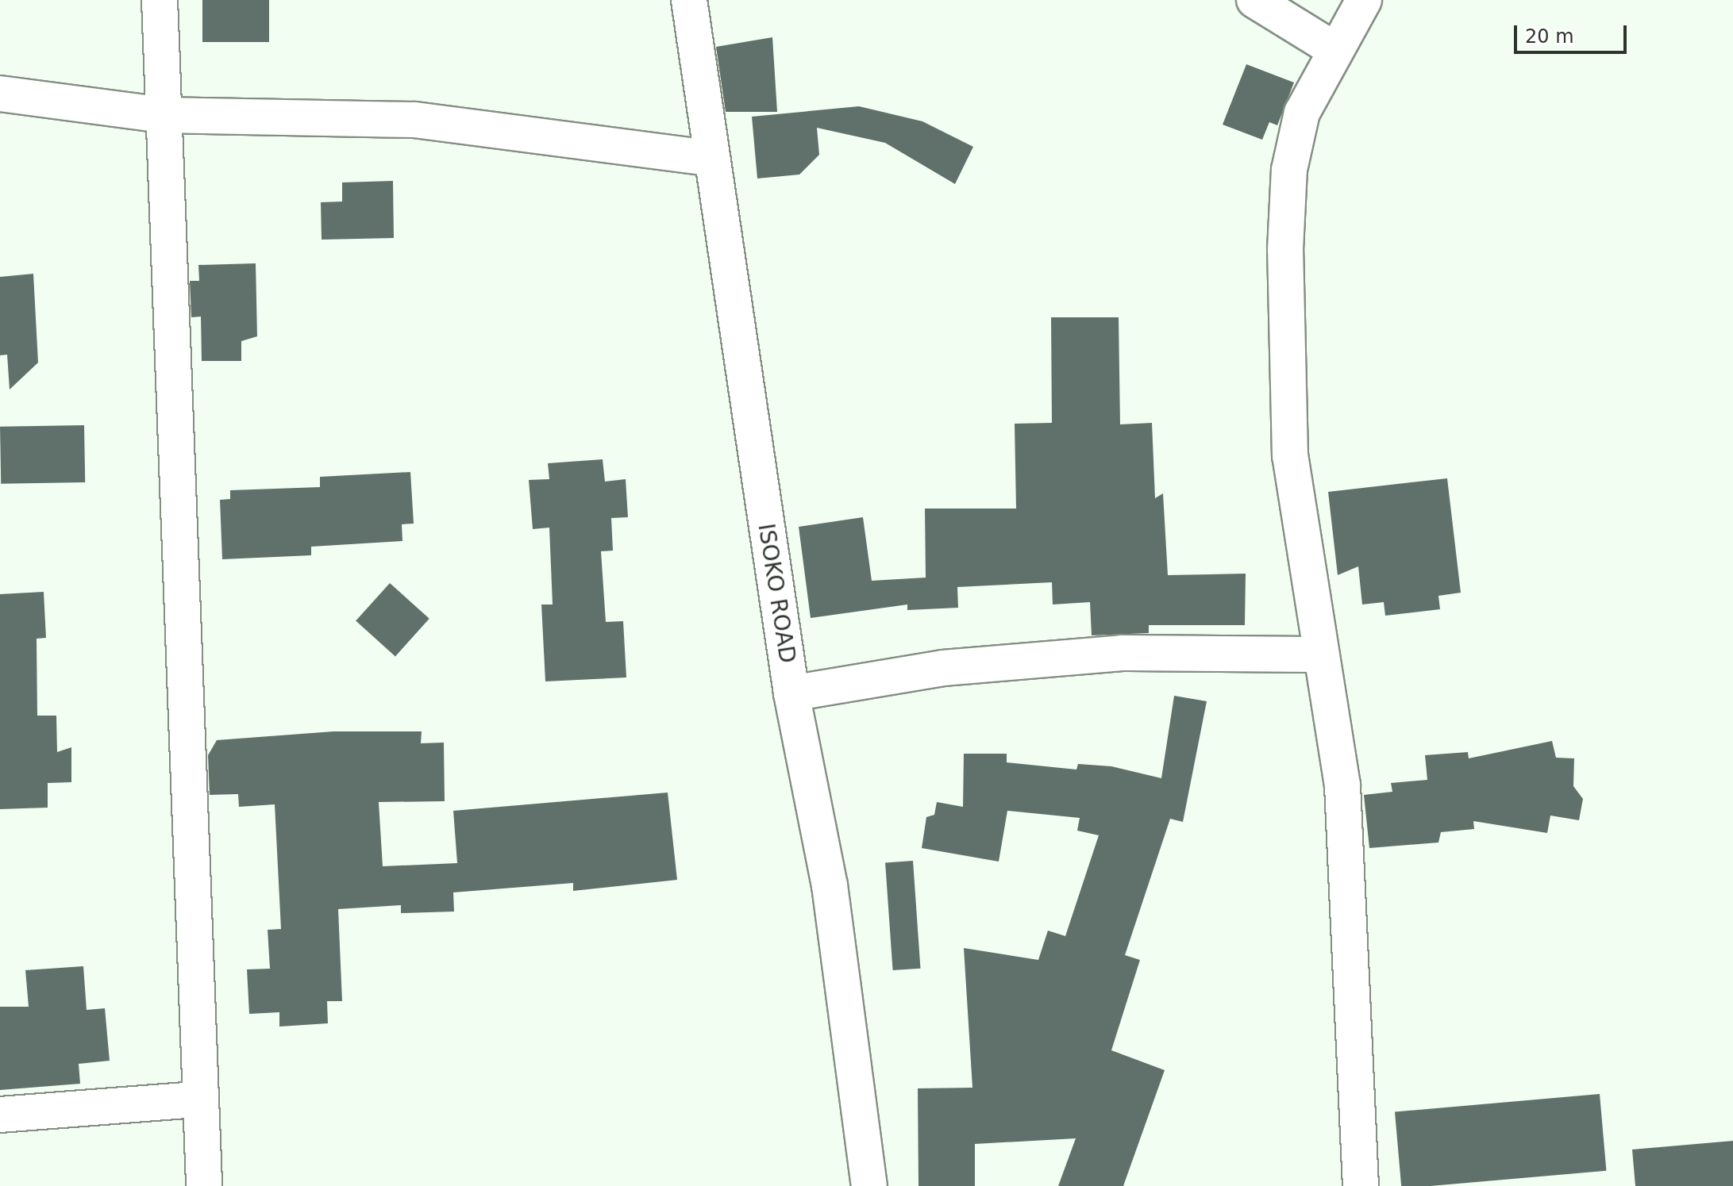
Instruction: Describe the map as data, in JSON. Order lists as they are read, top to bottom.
{
  "streets": {
    "street": ["ISOKO ROAD"]
  },
  "scale_bar": "20 m"
}
